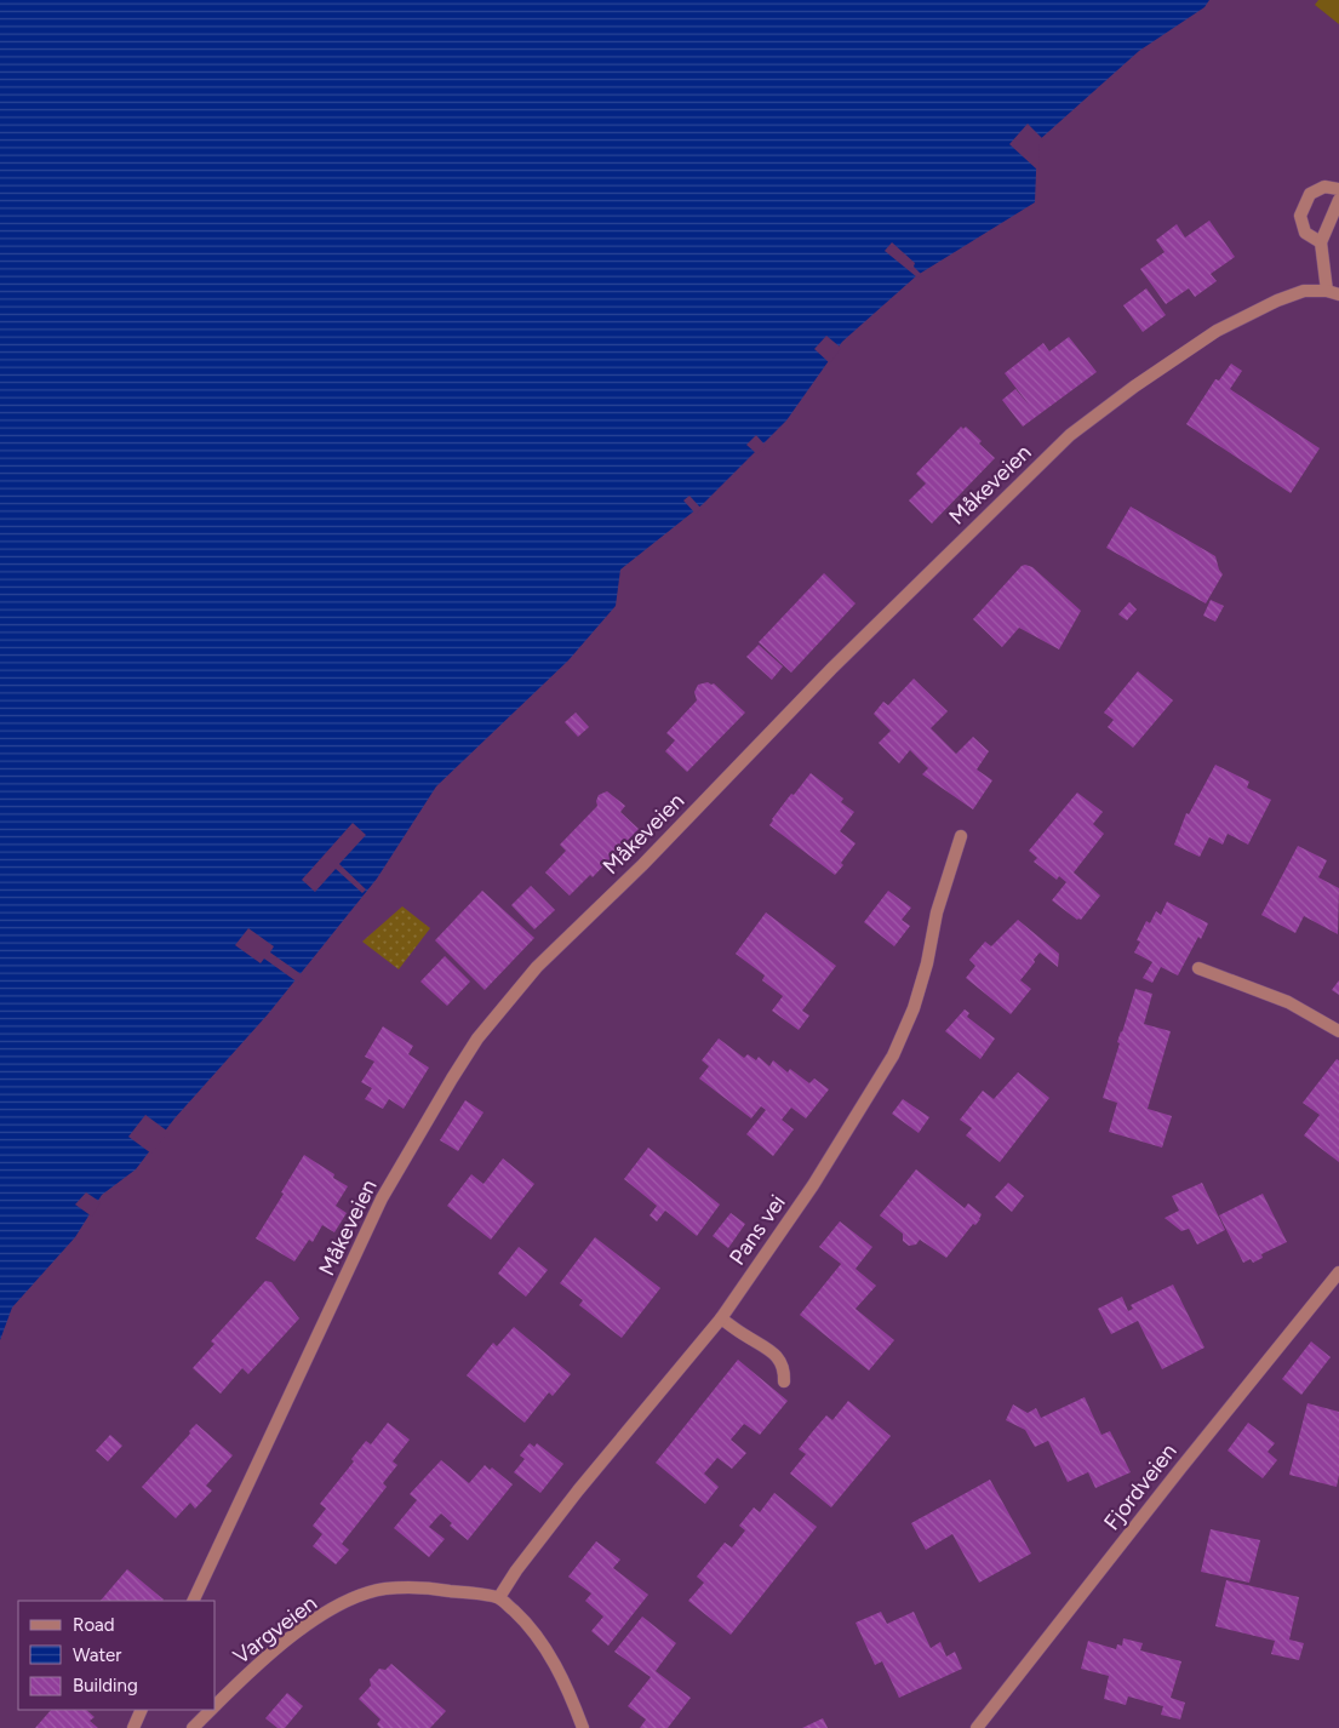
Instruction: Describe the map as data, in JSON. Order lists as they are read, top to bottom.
{
  "streets": {
    "street": [
      "Måkeveien",
      "Pans vei",
      "Fjordveien",
      "Vargveien"
    ]
  },
  "crossings": [
    ["Pans vei", "Vargveien"]
  ],
  "legend": ["Road", "Water", "Building"]
}
